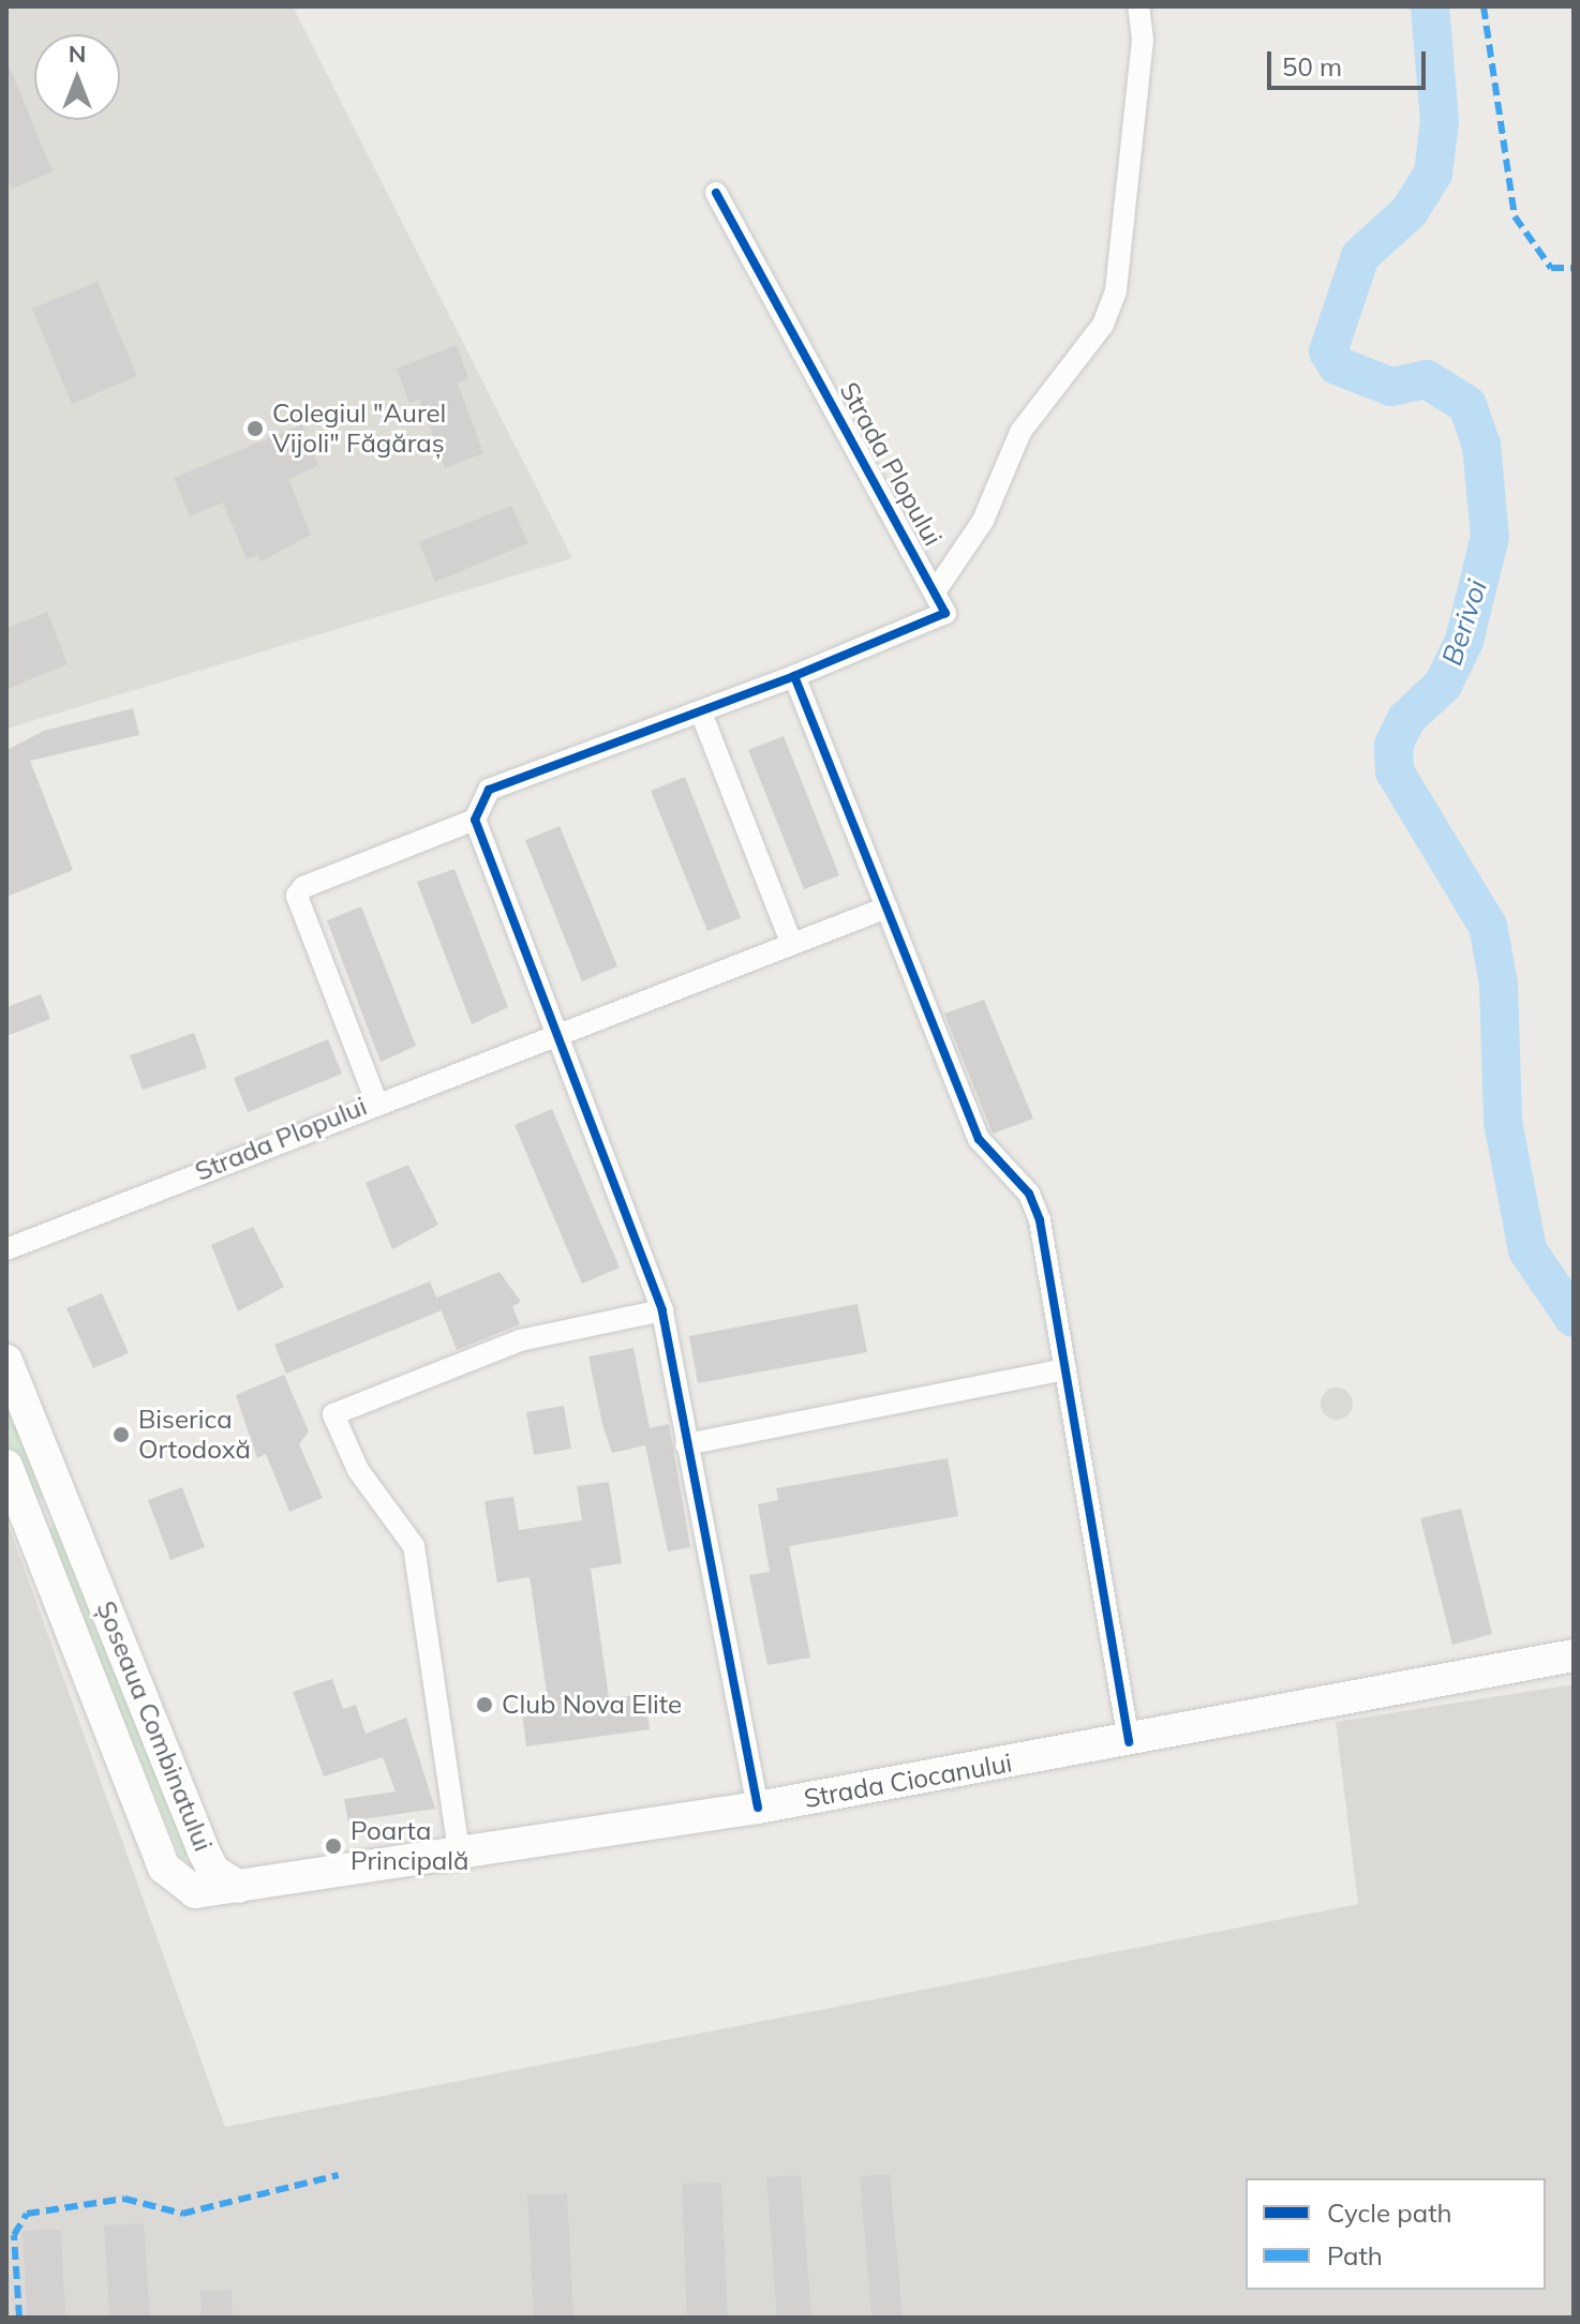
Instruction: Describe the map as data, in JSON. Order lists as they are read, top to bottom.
{
  "streets": {
    "main road": ["Șoseaua Combinatului", "Strada Ciocanului"],
    "street": ["Strada Plopului"]
  },
  "crossings": [
    ["Șoseaua Combinatului", "Strada Ciocanului"]
  ],
  "water": ["Berivoi"],
  "places": [
    "Colegiul \"Aurel Vijoli\" Făgăraș",
    "Biserica Ortodoxă",
    "Club Nova Elite",
    "Poarta Principală"
  ],
  "legend": ["Cycle path", "Path"],
  "scale_bar": "50 m",
  "north": "top"
}
